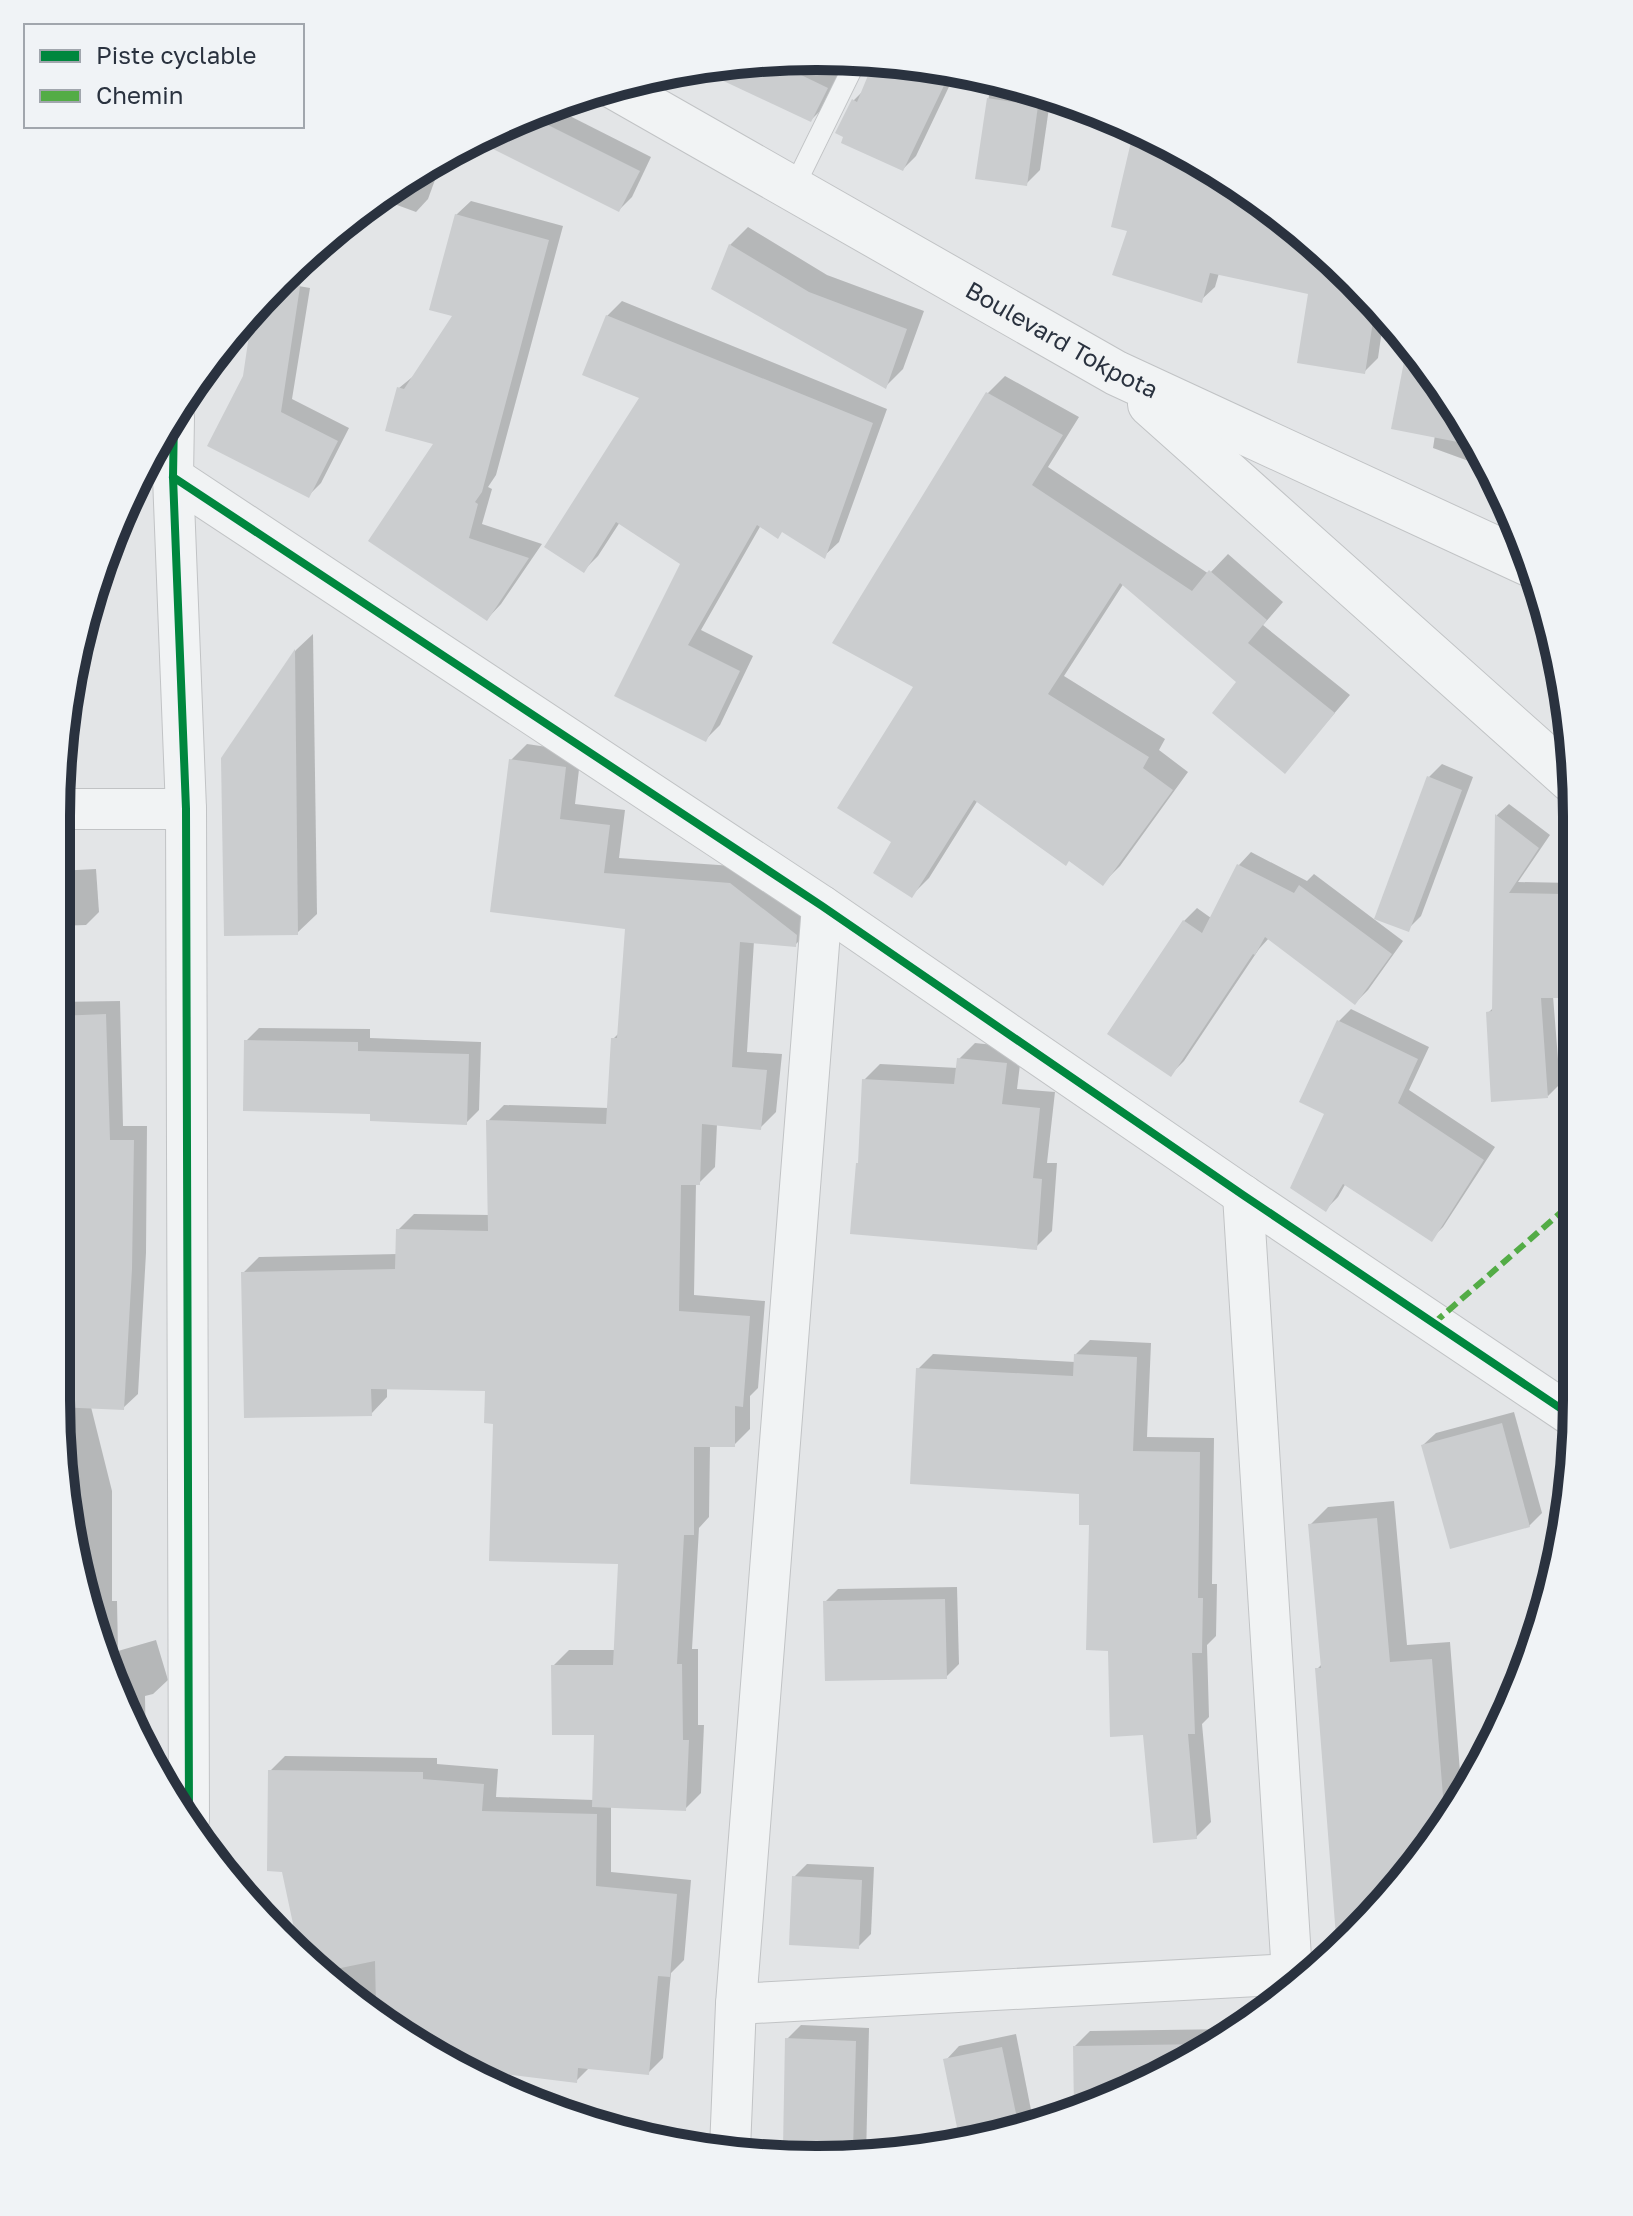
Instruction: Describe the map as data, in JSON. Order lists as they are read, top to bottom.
{
  "streets": {
    "street": ["Boulevard Tokpota"]
  },
  "legend": ["Piste cyclable", "Chemin"]
}
